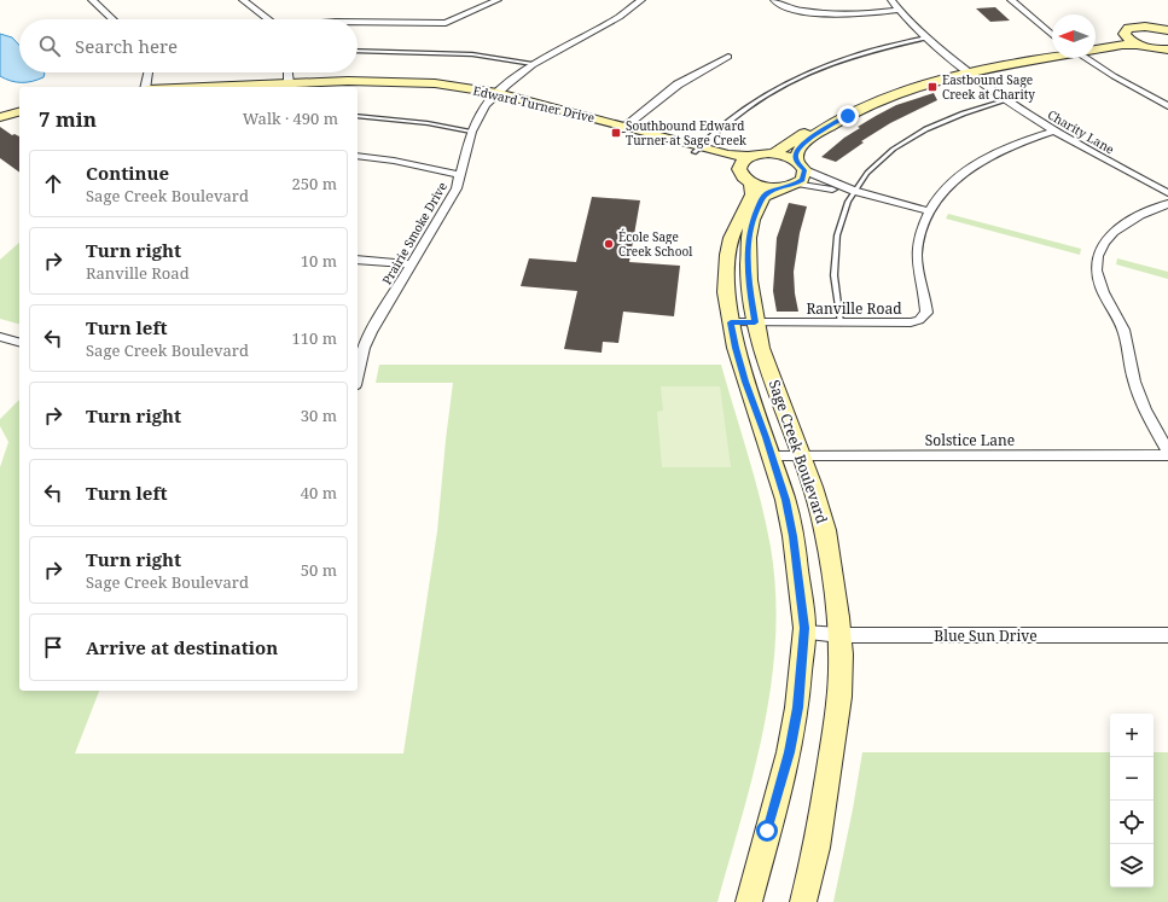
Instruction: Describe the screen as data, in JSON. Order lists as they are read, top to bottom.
{
  "streets": {
    "street": [
      "Edward Turner Drive",
      "Charity Lane",
      "Prairie Smoke Drive",
      "Ranville Road",
      "Solstice Lane",
      "Sage Creek Boulevard",
      "Blue Sun Drive"
    ]
  },
  "crossings": [
    ["Edward Turner Drive", "Prairie Smoke Drive"],
    ["Charity Lane", "Ranville Road"],
    ["Ranville Road", "Sage Creek Boulevard"],
    ["Solstice Lane", "Sage Creek Boulevard"],
    ["Sage Creek Boulevard", "Blue Sun Drive"]
  ],
  "places": {
    "transit": ["Eastbound Sage Creek at Charity", "Southbound Edward Turner at Sage Creek"],
    "other": ["École Sage Creek School"]
  },
  "north": "left",
  "page": {
    "search": "Search here",
    "heading": ["7 min", "Walk · 490 m"],
    "list": [
      ["Continue", "Sage Creek Boulevard", "250 m"],
      ["Turn right", "Ranville Road", "10 m"],
      ["Turn left", "Sage Creek Boulevard", "110 m"],
      ["Turn right", "30 m"],
      ["Turn left", "40 m"],
      ["Turn right", "Sage Creek Boulevard", "50 m"],
      "Arrive at destination"
    ],
    "map_buttons": ["+", "−"]
  }
}
